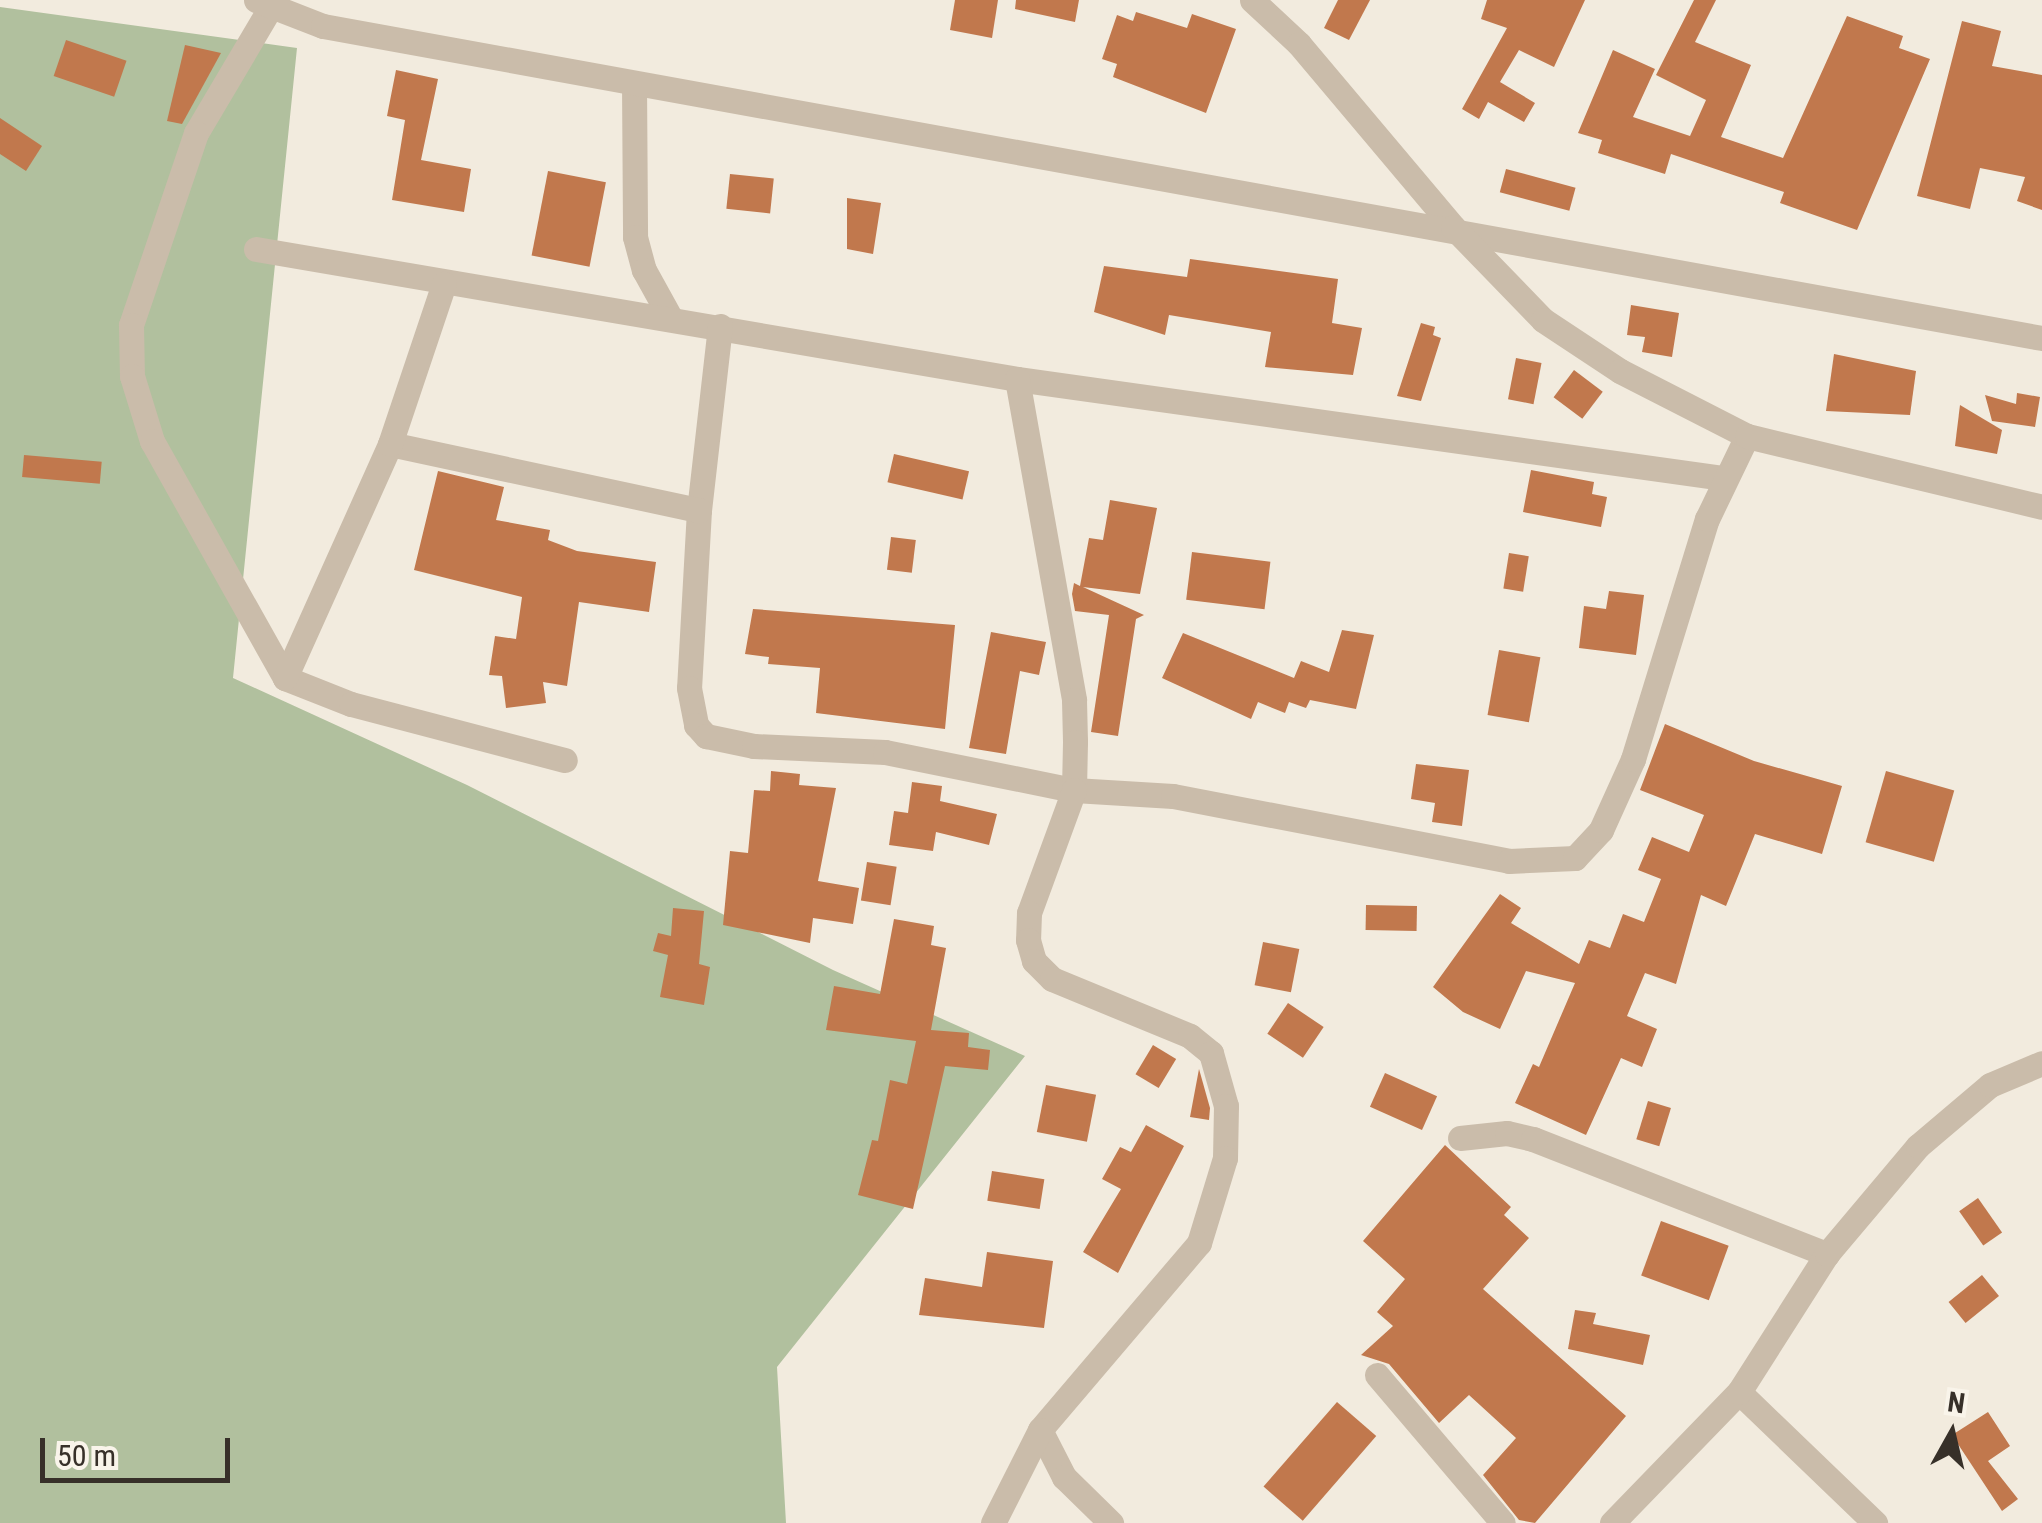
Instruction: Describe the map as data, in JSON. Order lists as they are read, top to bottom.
{
  "scale_bar": "50 m",
  "north": "top"
}
